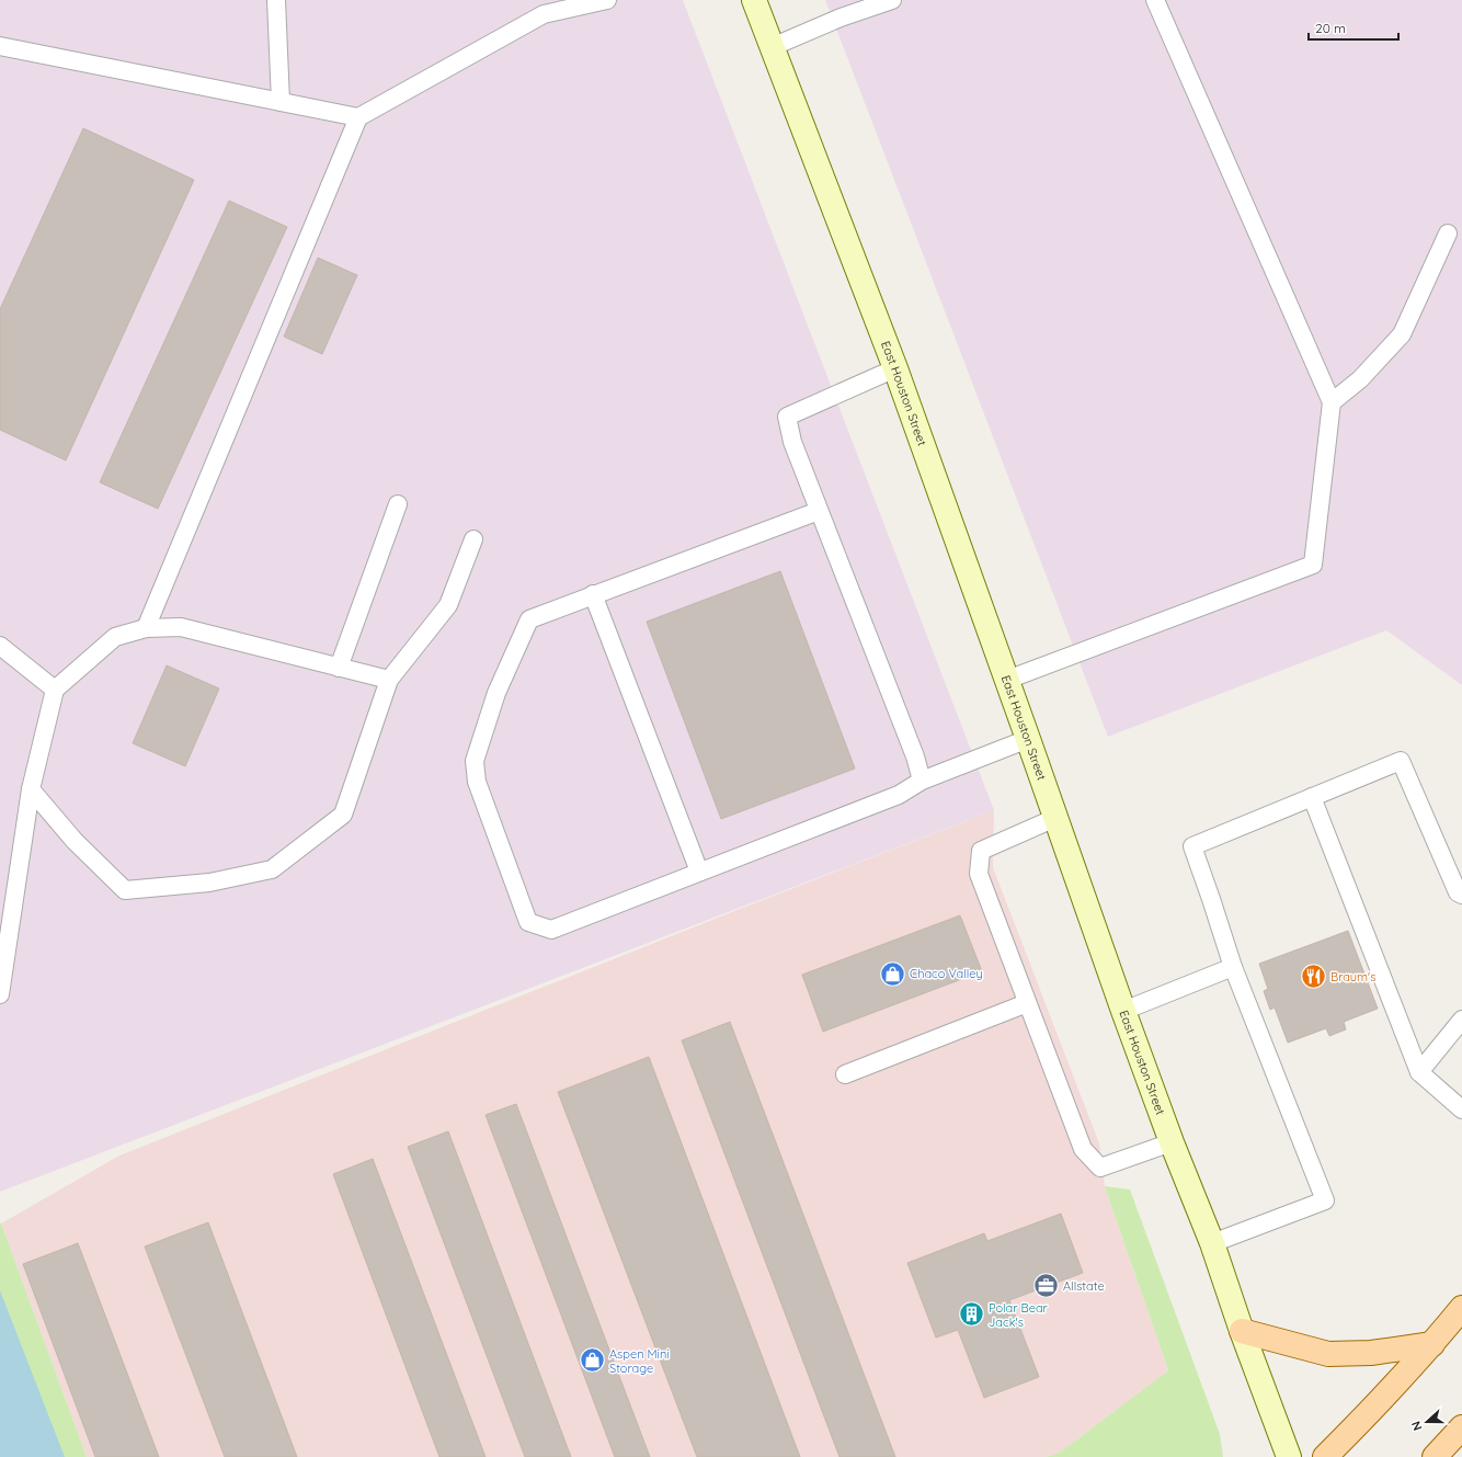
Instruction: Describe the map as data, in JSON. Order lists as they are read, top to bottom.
{
  "streets": {
    "street": ["East Houston Street"]
  },
  "places": {
    "shop": ["Chaco Valley", "Aspen Mini Storage"],
    "restaurant": ["Braum's"],
    "office": ["Allstate"],
    "building": ["Polar Bear Jack's"]
  },
  "scale_bar": "20 m",
  "north": "left"
}
